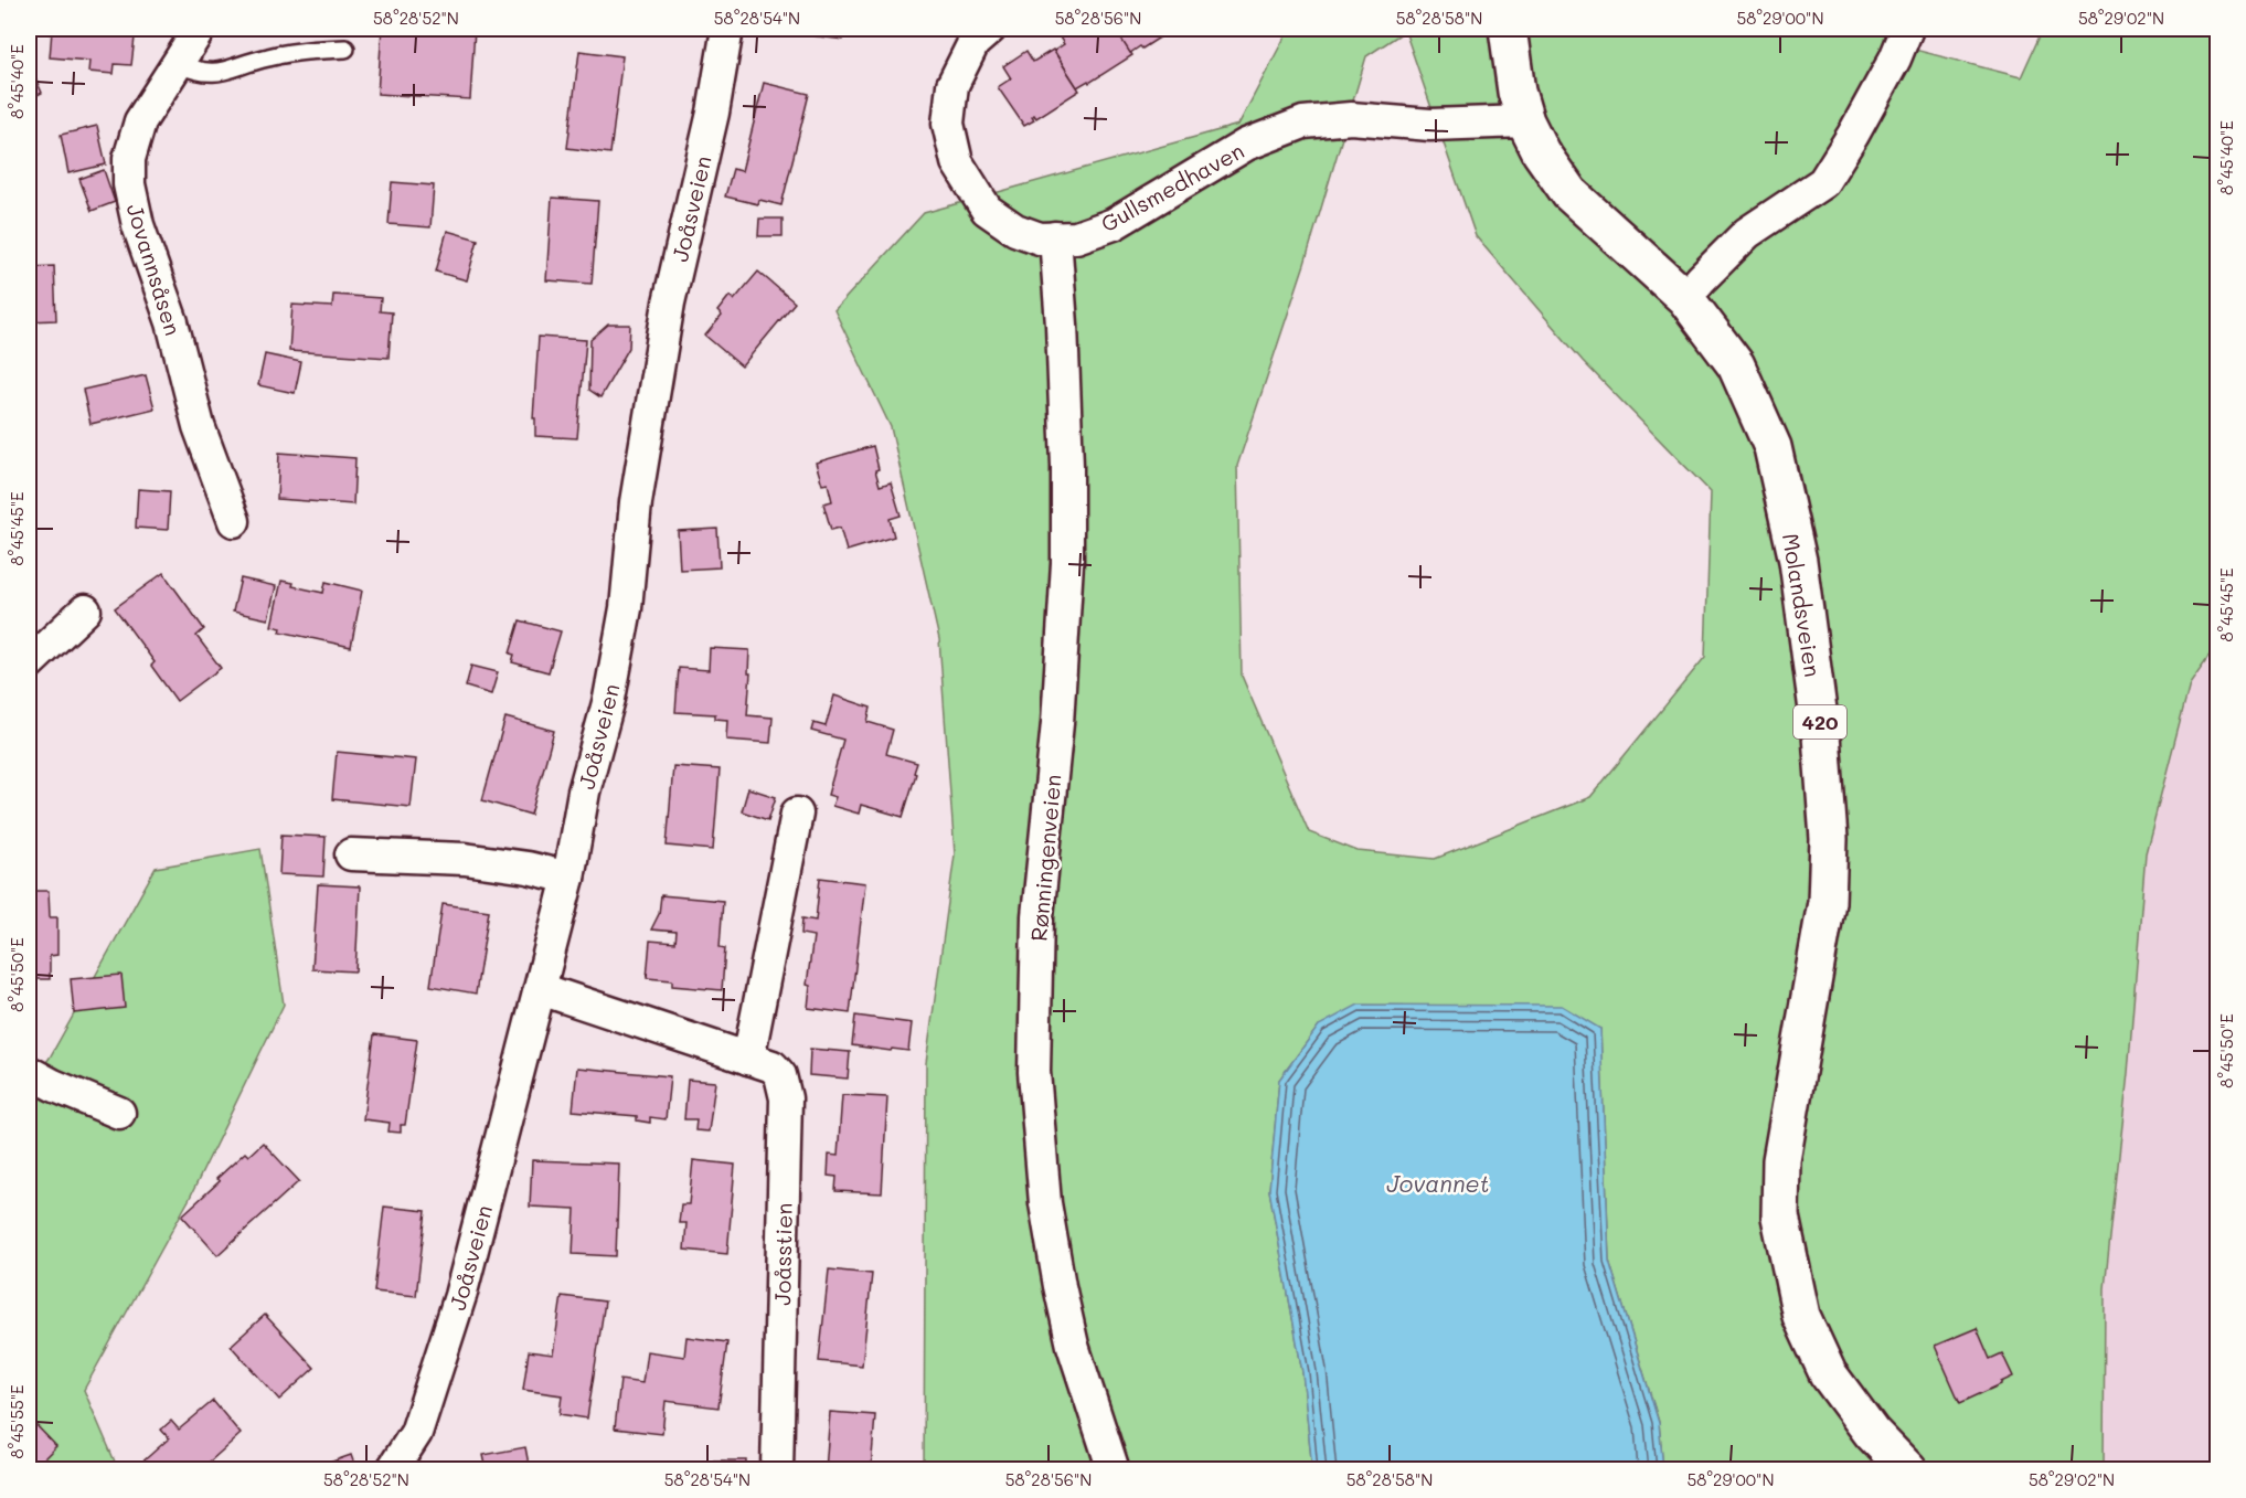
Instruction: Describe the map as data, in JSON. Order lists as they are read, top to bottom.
{
  "streets": {
    "main road": ["Molandsveien", "420"],
    "street": [
      "Gullsmedhaven",
      "Joåsveien",
      "Jovannsåsen",
      "Rønningenveien",
      "Joåsstien"
    ]
  },
  "crossings": [
    ["Gullsmedhaven", "Molandsveien"],
    ["Gullsmedhaven", "Rønningenveien"],
    ["Joåsveien", "Joåsstien"]
  ],
  "water": ["Jovannet"],
  "coordinates": [
    "58°28'52\"N",
    "58°28'54\"N",
    "58°28'56\"N",
    "58°28'58\"N",
    "58°29'00\"N",
    "58°29'02\"N",
    "8°45'40\"E",
    "8°45'45\"E",
    "8°45'50\"E",
    "8°45'55\"E"
  ]
}
